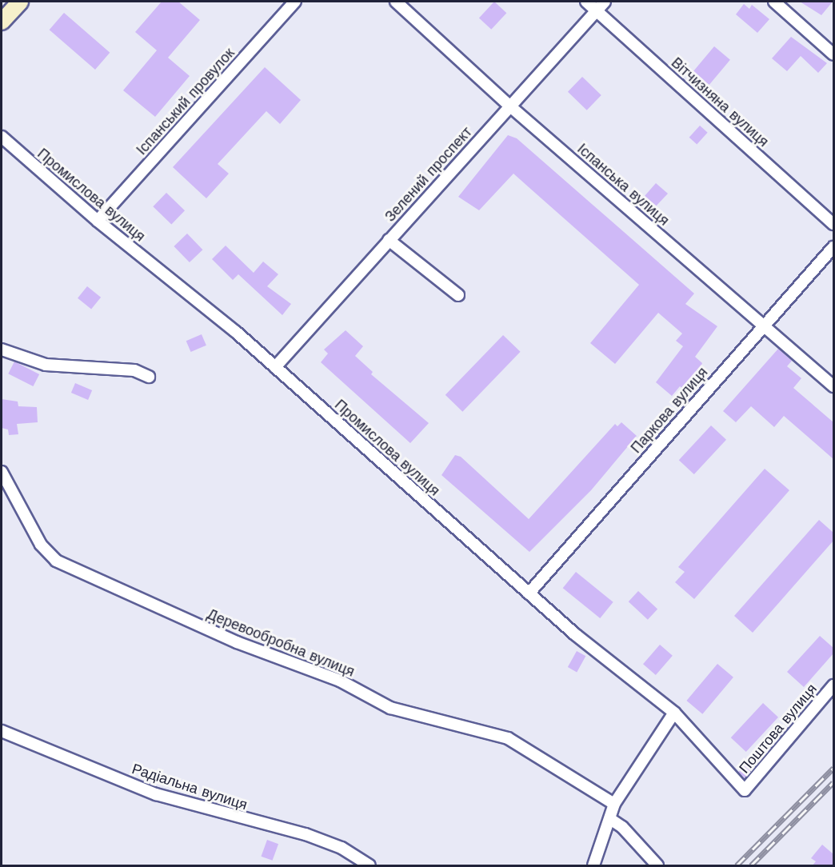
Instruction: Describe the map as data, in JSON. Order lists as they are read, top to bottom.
{
  "streets": {
    "street": [
      "Іспанський провулок",
      "Вітчизняна вулиця",
      "Зелений проспект",
      "Іспанська вулиця",
      "Промислова вулиця",
      "Паркова вулиця",
      "Деревообробна вулиця",
      "Поштова вулиця",
      "Радіальна вулиця"
    ]
  },
  "crossings": [
    ["Іспанський провулок", "Промислова вулиця"],
    ["Вітчизняна вулиця", "Зелений проспект"],
    ["Зелений проспект", "Іспанська вулиця"],
    ["Зелений проспект", "Промислова вулиця"],
    ["Іспанська вулиця", "Паркова вулиця"],
    ["Промислова вулиця", "Паркова вулиця"],
    ["Промислова вулиця", "Поштова вулиця"]
  ]
}
